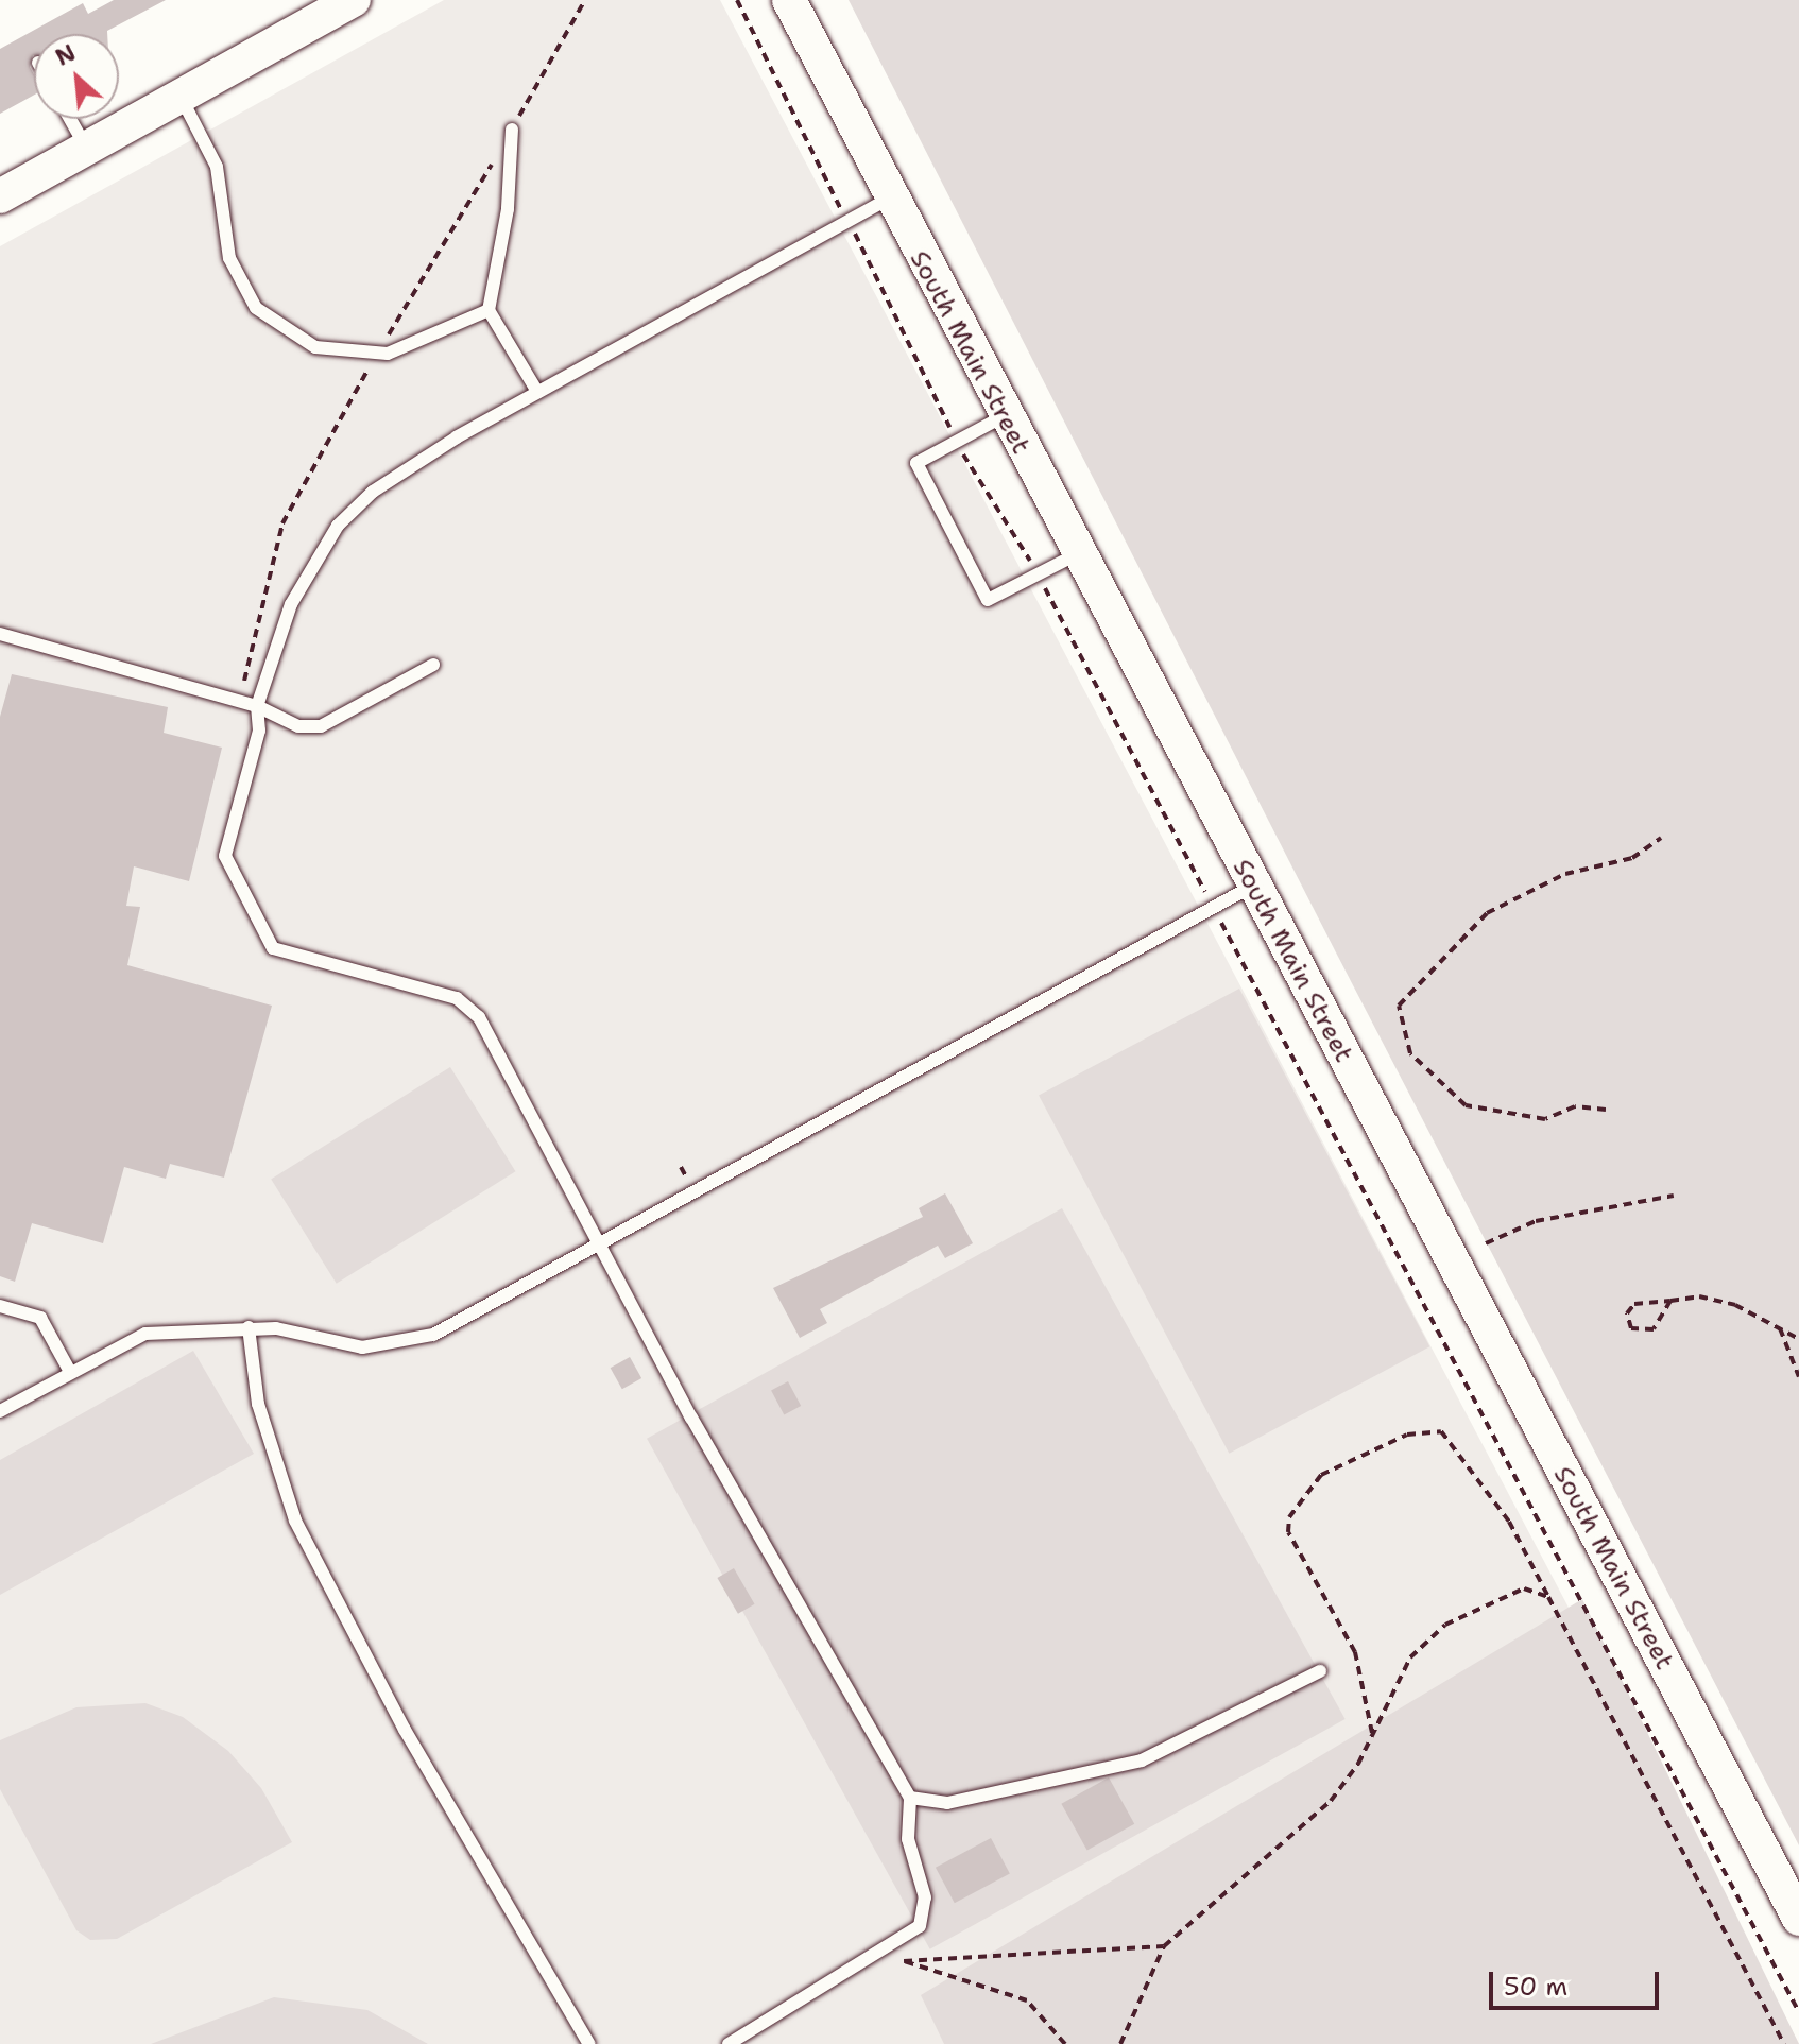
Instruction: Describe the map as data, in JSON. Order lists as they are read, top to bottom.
{
  "streets": {
    "main road": ["South Main Street"]
  },
  "scale_bar": "50 m",
  "north": "top left"
}
